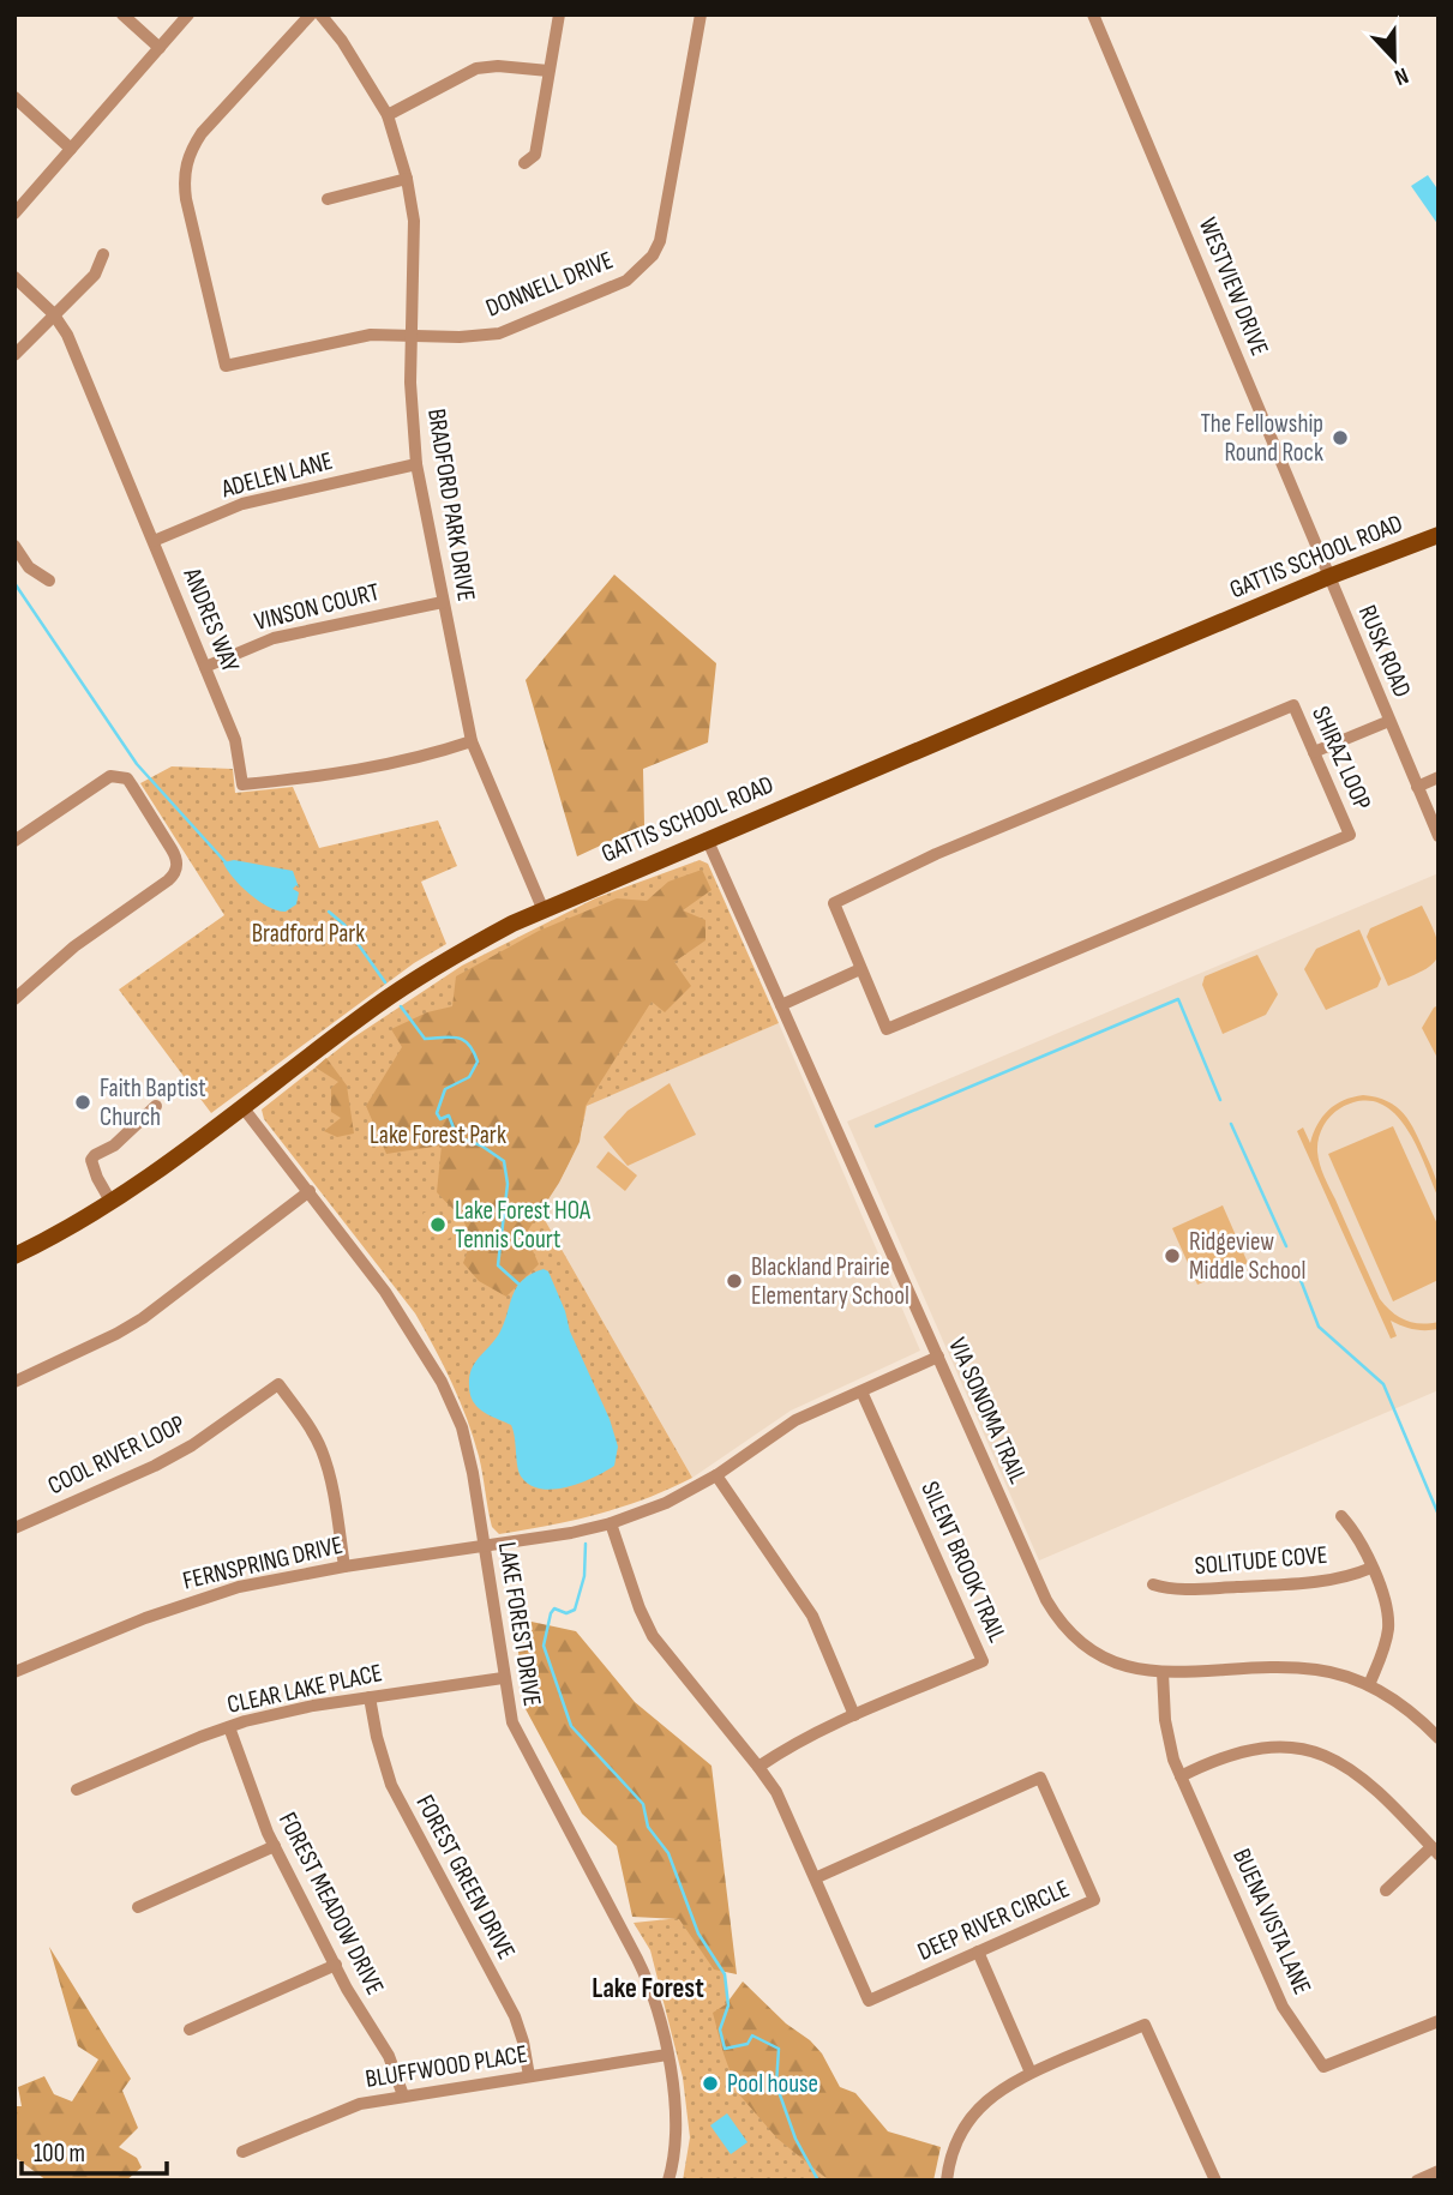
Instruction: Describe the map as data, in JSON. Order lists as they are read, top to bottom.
{
  "streets": {
    "main road": ["GATTIS SCHOOL ROAD"],
    "street": [
      "DONNELL DRIVE",
      "WESTVIEW DRIVE",
      "ADELEN LANE",
      "BRADFORD PARK DRIVE",
      "VINSON COURT",
      "ANDRES WAY",
      "RUSK ROAD",
      "SHIRAZ LOOP",
      "VIA SONOMA TRAIL",
      "COOL RIVER LOOP",
      "SOLITUDE COVE",
      "SILENT BROOK TRAIL",
      "FERNSPRING DRIVE",
      "LAKE FOREST DRIVE",
      "CLEAR LAKE PLACE",
      "FOREST GREEN DRIVE",
      "FOREST MEADOW DRIVE",
      "DEEP RIVER CIRCLE",
      "BUENA VISTA LANE",
      "BLUFFWOOD PLACE"
    ]
  },
  "crossings": [
    ["DONNELL DRIVE", "BRADFORD PARK DRIVE"],
    ["WESTVIEW DRIVE", "GATTIS SCHOOL ROAD"],
    ["WESTVIEW DRIVE", "RUSK ROAD"],
    ["ADELEN LANE", "BRADFORD PARK DRIVE"],
    ["ADELEN LANE", "ANDRES WAY"],
    ["BRADFORD PARK DRIVE", "GATTIS SCHOOL ROAD"],
    ["BRADFORD PARK DRIVE", "VINSON COURT"],
    ["BRADFORD PARK DRIVE", "ANDRES WAY"],
    ["GATTIS SCHOOL ROAD", "RUSK ROAD"],
    ["GATTIS SCHOOL ROAD", "VIA SONOMA TRAIL"],
    ["GATTIS SCHOOL ROAD", "LAKE FOREST DRIVE"],
    ["VINSON COURT", "ANDRES WAY"],
    ["VIA SONOMA TRAIL", "FERNSPRING DRIVE"],
    ["VIA SONOMA TRAIL", "BUENA VISTA LANE"],
    ["COOL RIVER LOOP", "FERNSPRING DRIVE"],
    ["SILENT BROOK TRAIL", "FERNSPRING DRIVE"],
    ["SILENT BROOK TRAIL", "DEEP RIVER CIRCLE"],
    ["FERNSPRING DRIVE", "LAKE FOREST DRIVE"],
    ["FERNSPRING DRIVE", "DEEP RIVER CIRCLE"],
    ["LAKE FOREST DRIVE", "CLEAR LAKE PLACE"],
    ["LAKE FOREST DRIVE", "BLUFFWOOD PLACE"],
    ["CLEAR LAKE PLACE", "FOREST GREEN DRIVE"],
    ["CLEAR LAKE PLACE", "FOREST MEADOW DRIVE"],
    ["FOREST GREEN DRIVE", "BLUFFWOOD PLACE"],
    ["FOREST MEADOW DRIVE", "BLUFFWOOD PLACE"]
  ],
  "districts": ["Lake Forest"],
  "parks": ["Bradford Park", "Lake Forest Park"],
  "places": [
    "The Fellowship Round Rock",
    "Faith Baptist Church",
    "Lake Forest HOA Tennis Court",
    "Ridgeview Middle School",
    "Blackland Prairie Elementary School",
    "Pool house"
  ],
  "scale_bar": "100 m",
  "north": "bottom"
}
